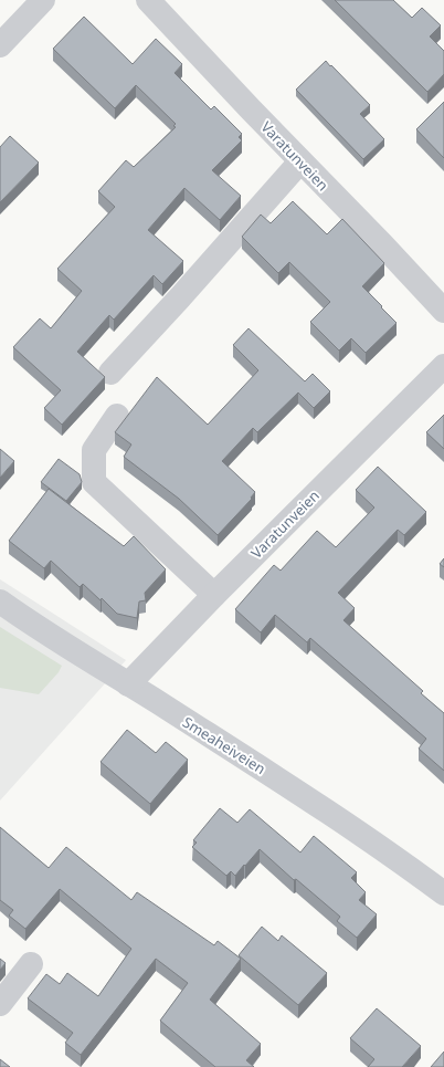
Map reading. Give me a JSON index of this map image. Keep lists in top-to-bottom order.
{
  "streets": {
    "street": ["Varatunveien", "Smeaheiveien"]
  },
  "crossings": [
    ["Varatunveien", "Smeaheiveien"]
  ]
}
